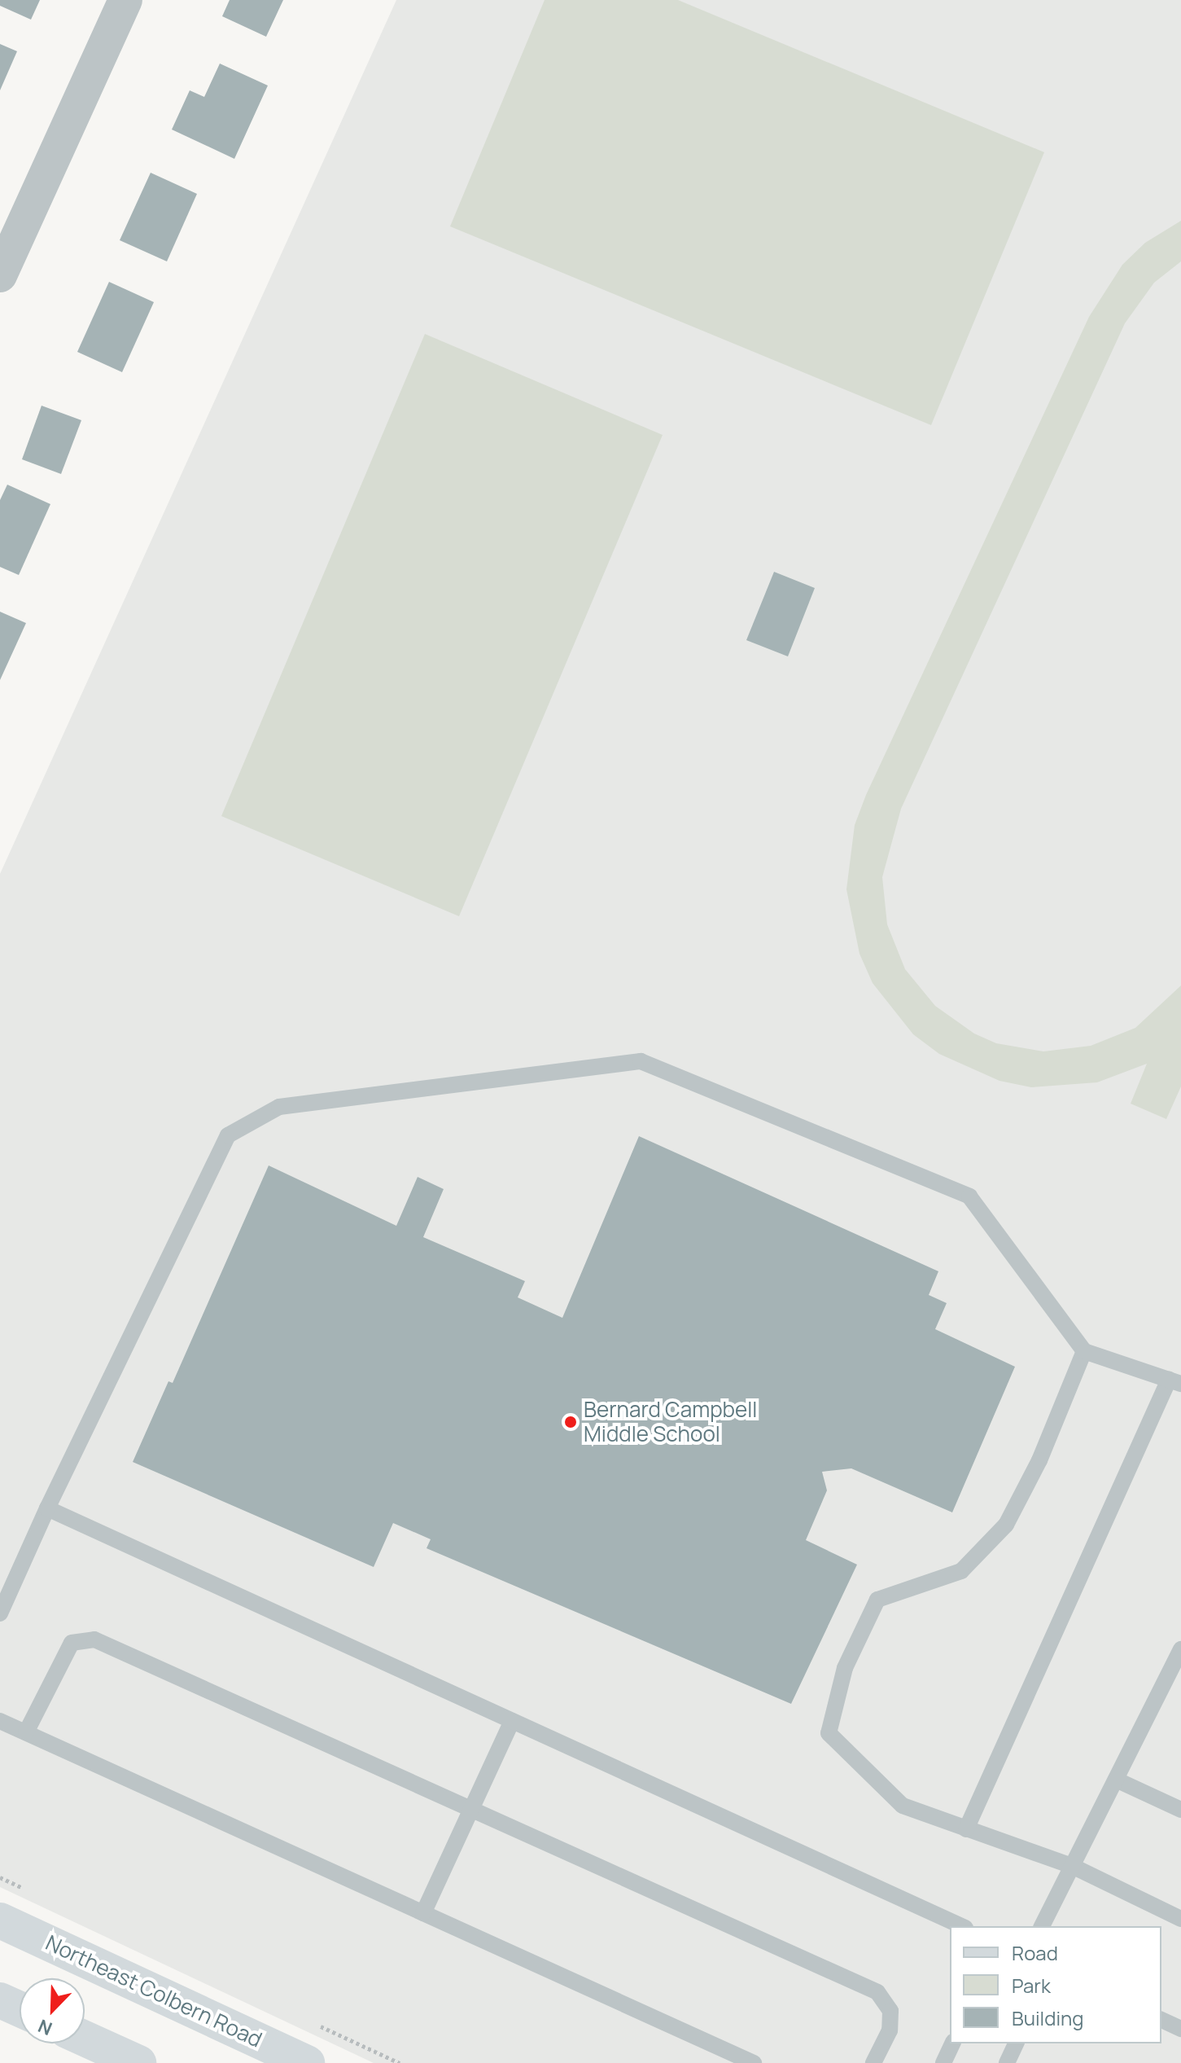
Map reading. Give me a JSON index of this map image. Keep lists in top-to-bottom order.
{
  "streets": {
    "main road": ["Northeast Colbern Road"]
  },
  "places": ["Bernard Campbell Middle School"],
  "legend": ["Road", "Park", "Building"],
  "north": "bottom left"
}
